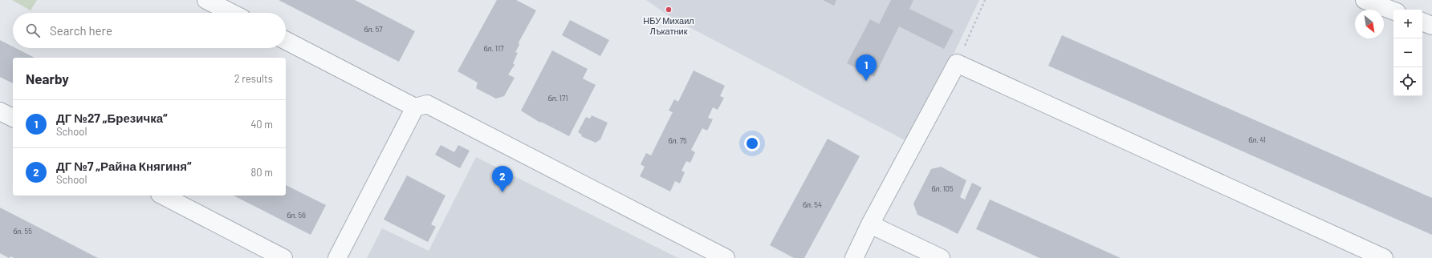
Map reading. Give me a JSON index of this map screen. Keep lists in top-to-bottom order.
{
  "places": ["НБУ Михаил Лъкатник"],
  "house_numbers": [
    "бл. 57",
    "бл. 117",
    "бл. 171",
    "бл. 41",
    "бл. 75",
    "бл. 105",
    "бл. 54",
    "бл. 56",
    "бл. 55"
  ],
  "north": "bottom right",
  "page": {
    "map_buttons": ["+", "−"],
    "search": "Search here",
    "pins": ["1", "2"],
    "heading": ["Nearby", "2 results"],
    "list": [
      {
        "mark": "1",
        "name": "ДГ №27 „Брезичка“",
        "note": "School",
        "value": "40 m"
      },
      {
        "mark": "2",
        "name": "ДГ №7 „Райна Княгиня“",
        "note": "School",
        "value": "80 m"
      }
    ]
  }
}
